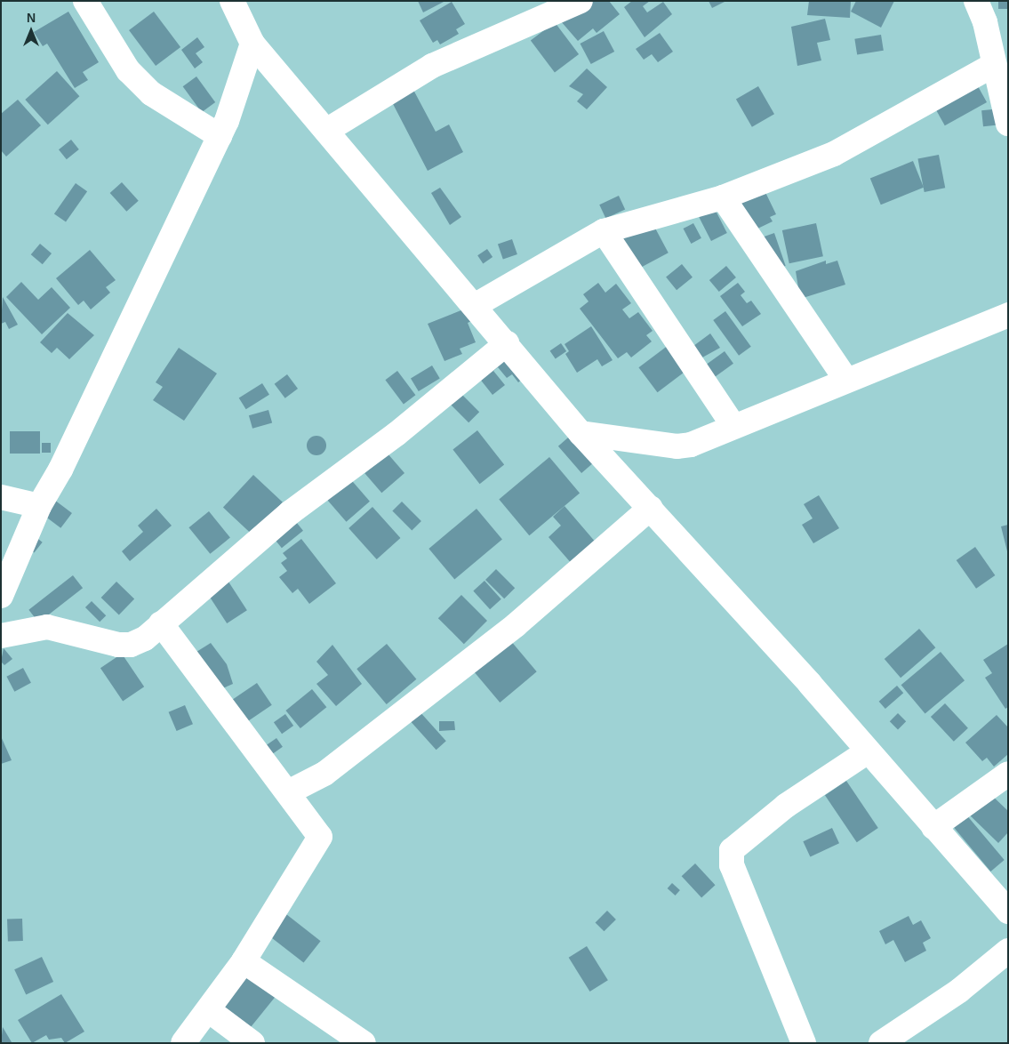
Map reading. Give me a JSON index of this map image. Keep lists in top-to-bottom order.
{
  "north": "top"
}
